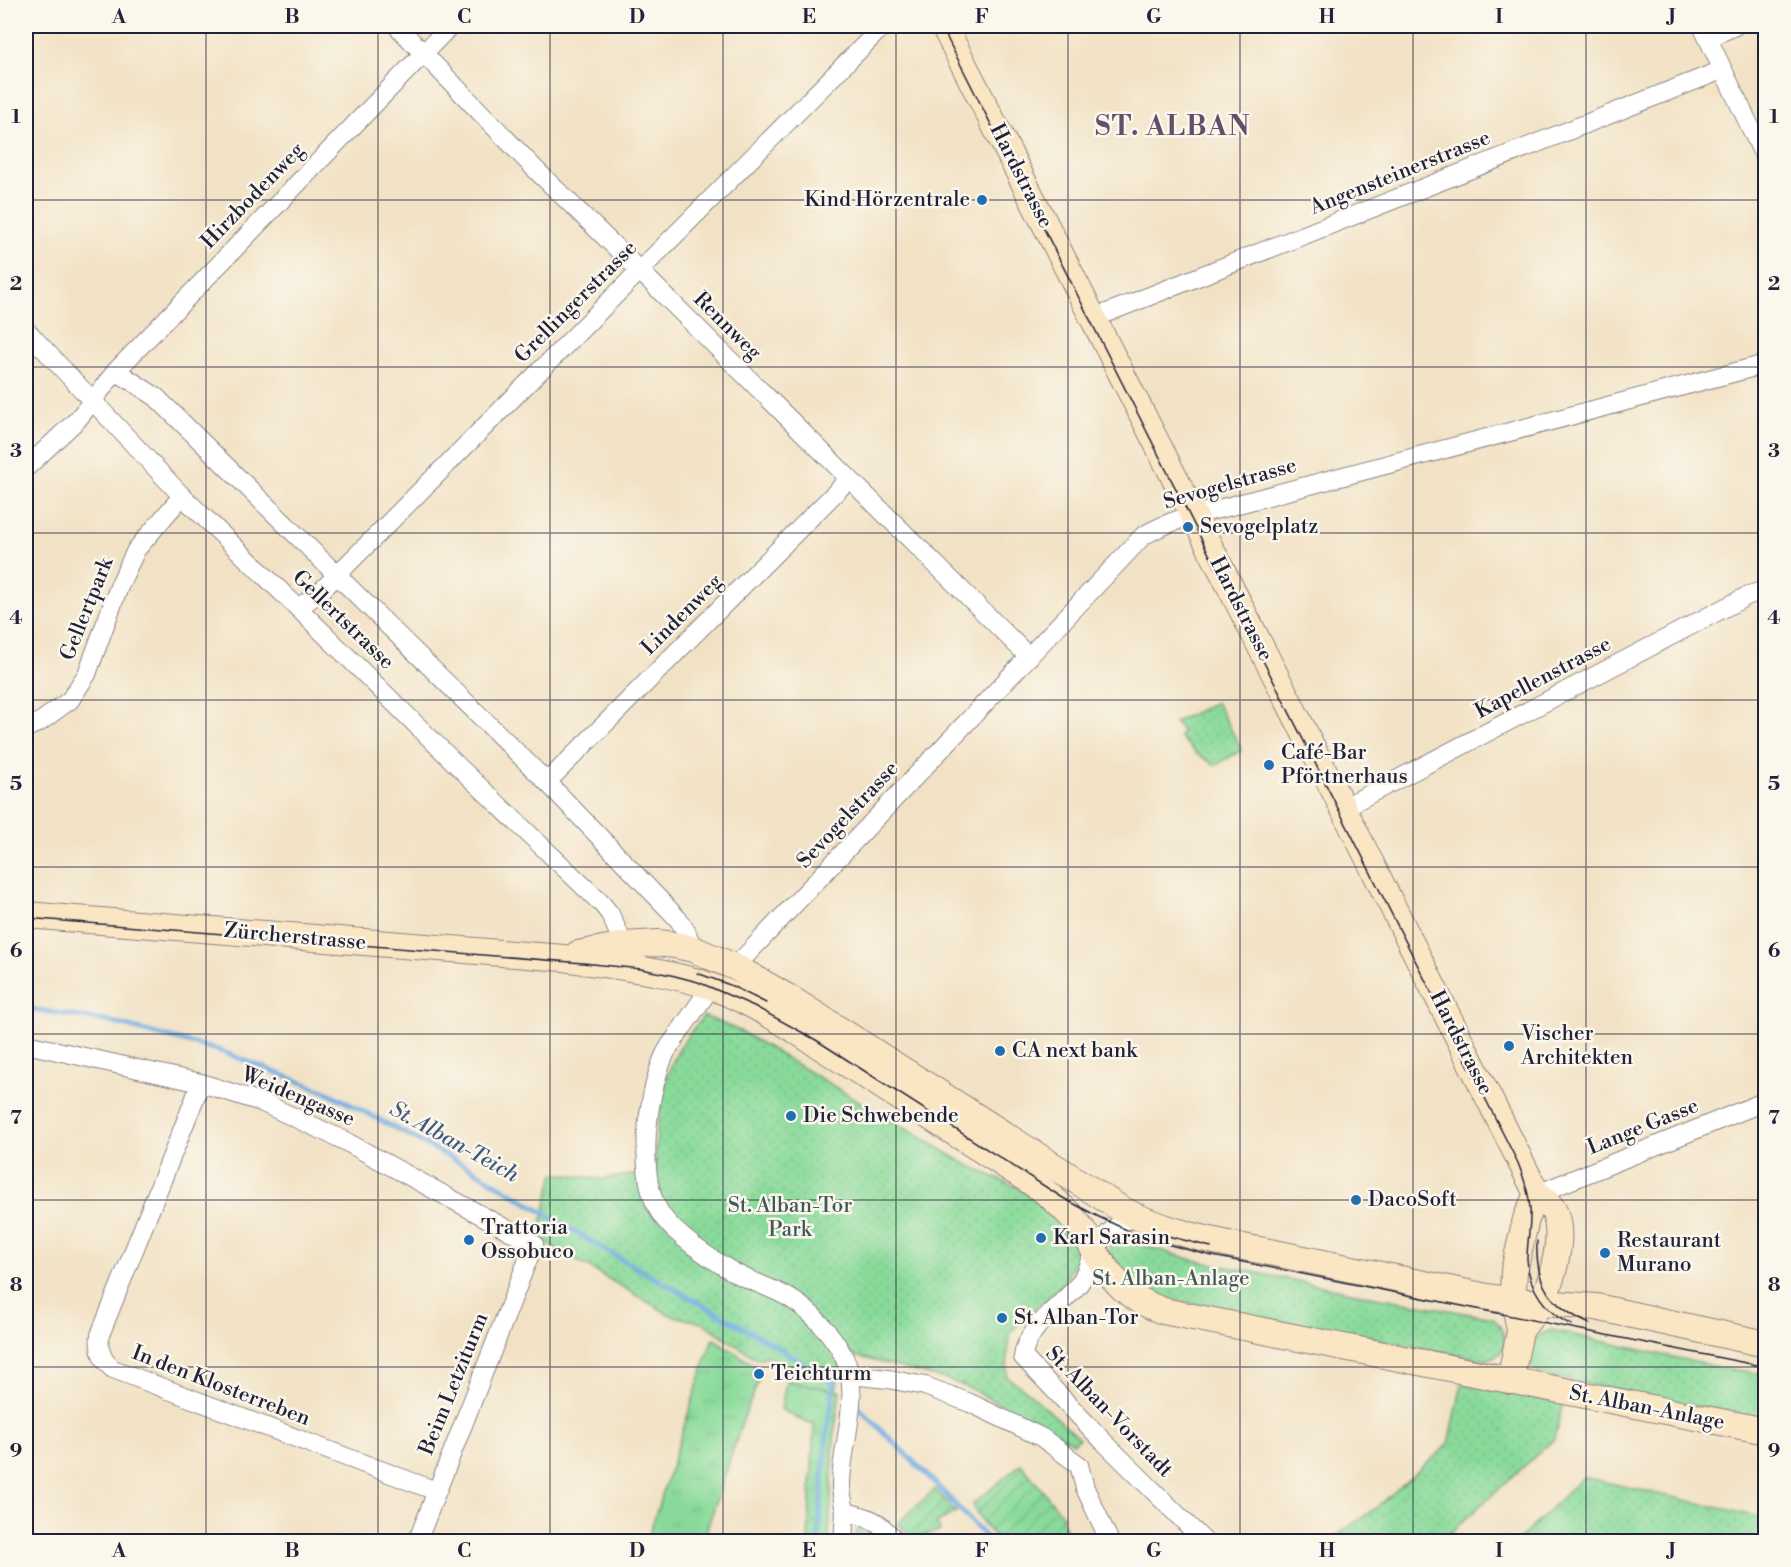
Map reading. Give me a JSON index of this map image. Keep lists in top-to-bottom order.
{
  "streets": {
    "main road": ["Hardstrasse", "Zürcherstrasse", "St. Alban-Anlage"],
    "street": [
      "Angensteinerstrasse",
      "Hirzbodenweg",
      "Grellingerstrasse",
      "Rennweg",
      "Sevogelstrasse",
      "Gellertpark",
      "Lindenweg",
      "Gellertstrasse",
      "Kapellenstrasse",
      "Weidengasse",
      "Lange Gasse",
      "Beim Letziturm",
      "In den Klosterreben",
      "St. Alban-Vorstadt"
    ]
  },
  "crossings": [
    ["Angensteinerstrasse", "Hardstrasse"],
    ["Hardstrasse", "Sevogelstrasse"],
    ["Hardstrasse", "Kapellenstrasse"],
    ["Hardstrasse", "Lange Gasse"],
    ["Hardstrasse", "St. Alban-Anlage"],
    ["Hirzbodenweg", "Rennweg"],
    ["Hirzbodenweg", "Gellertstrasse"],
    ["Grellingerstrasse", "Rennweg"],
    ["Grellingerstrasse", "Gellertstrasse"],
    ["Rennweg", "Sevogelstrasse"],
    ["Rennweg", "Lindenweg"],
    ["Sevogelstrasse", "Zürcherstrasse"],
    ["Gellertpark", "Gellertstrasse"],
    ["Lindenweg", "Gellertstrasse"],
    ["Gellertstrasse", "Zürcherstrasse"],
    ["Zürcherstrasse", "St. Alban-Anlage"],
    ["Weidengasse", "Beim Letziturm"],
    ["Weidengasse", "In den Klosterreben"],
    ["Beim Letziturm", "In den Klosterreben"],
    ["St. Alban-Anlage", "St. Alban-Vorstadt"]
  ],
  "districts": ["ST. ALBAN"],
  "water": ["St. Alban-Teich"],
  "parks": ["St. Alban-Tor Park", "St. Alban-Anlage"],
  "places": [
    "Kind Hörzentrale",
    "Sevogelplatz",
    "Café-Bar Pförtnerhaus",
    "Vischer Architekten",
    "CA next bank",
    "Die Schwebende",
    "DacoSoft",
    "Karl Sarasin",
    "Trattoria Ossobuco",
    "Restaurant Murano",
    "St. Alban-Tor",
    "Teichturm"
  ],
  "grid": {
    "columns": [
      "A",
      "B",
      "C",
      "D",
      "E",
      "F",
      "G",
      "H",
      "I",
      "J"
    ],
    "rows": [
      "1",
      "2",
      "3",
      "4",
      "5",
      "6",
      "7",
      "8",
      "9"
    ]
  }
}
